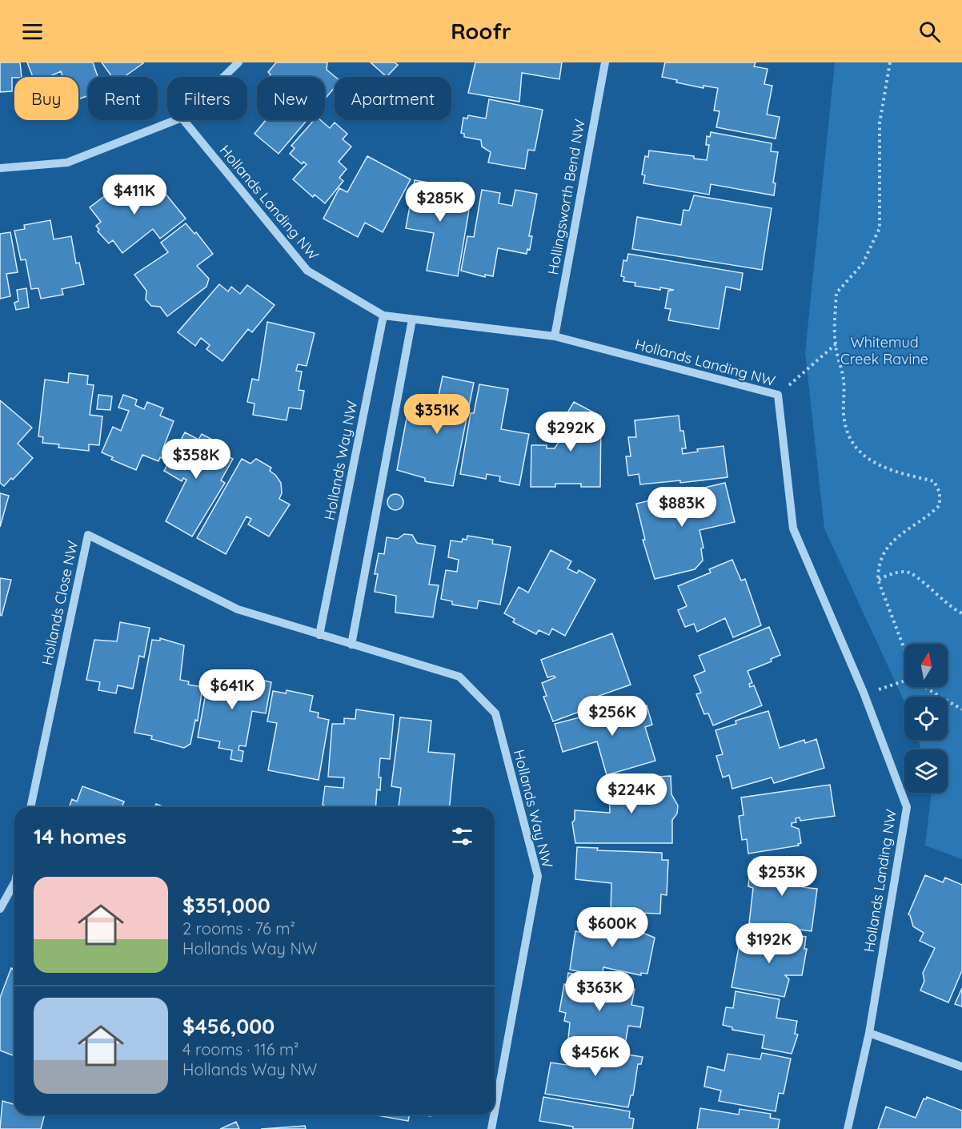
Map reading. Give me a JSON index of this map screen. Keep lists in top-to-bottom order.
{
  "streets": {
    "street": [
      "Hollingsworth Bend NW",
      "Hollands Landing NW",
      "Hollands Way NW",
      "Hollands Close NW"
    ]
  },
  "crossings": [
    ["Hollingsworth Bend NW", "Hollands Landing NW"],
    ["Hollands Landing NW", "Hollands Way NW"],
    ["Hollands Way NW", "Hollands Close NW"]
  ],
  "parks": ["Whitemud Creek Ravine"],
  "north": "top",
  "page": {
    "header": "Roofr",
    "chip": [
      "Buy",
      "Rent",
      "Filters",
      "New",
      "Apartment"
    ],
    "price": [
      "$411K",
      "$285K",
      "$351K",
      "$292K",
      "$358K",
      "$883K",
      "$641K",
      "$256K",
      "$224K",
      "$253K",
      "$600K",
      "$192K",
      "$363K",
      "$456K"
    ],
    "heading": "14 homes",
    "list": [
      {
        "name": "$351,000",
        "note": "2 rooms · 76 m² · Hollands Way NW"
      },
      {
        "name": "$456,000",
        "note": "4 rooms · 116 m² · Hollands Way NW"
      }
    ]
  }
}
